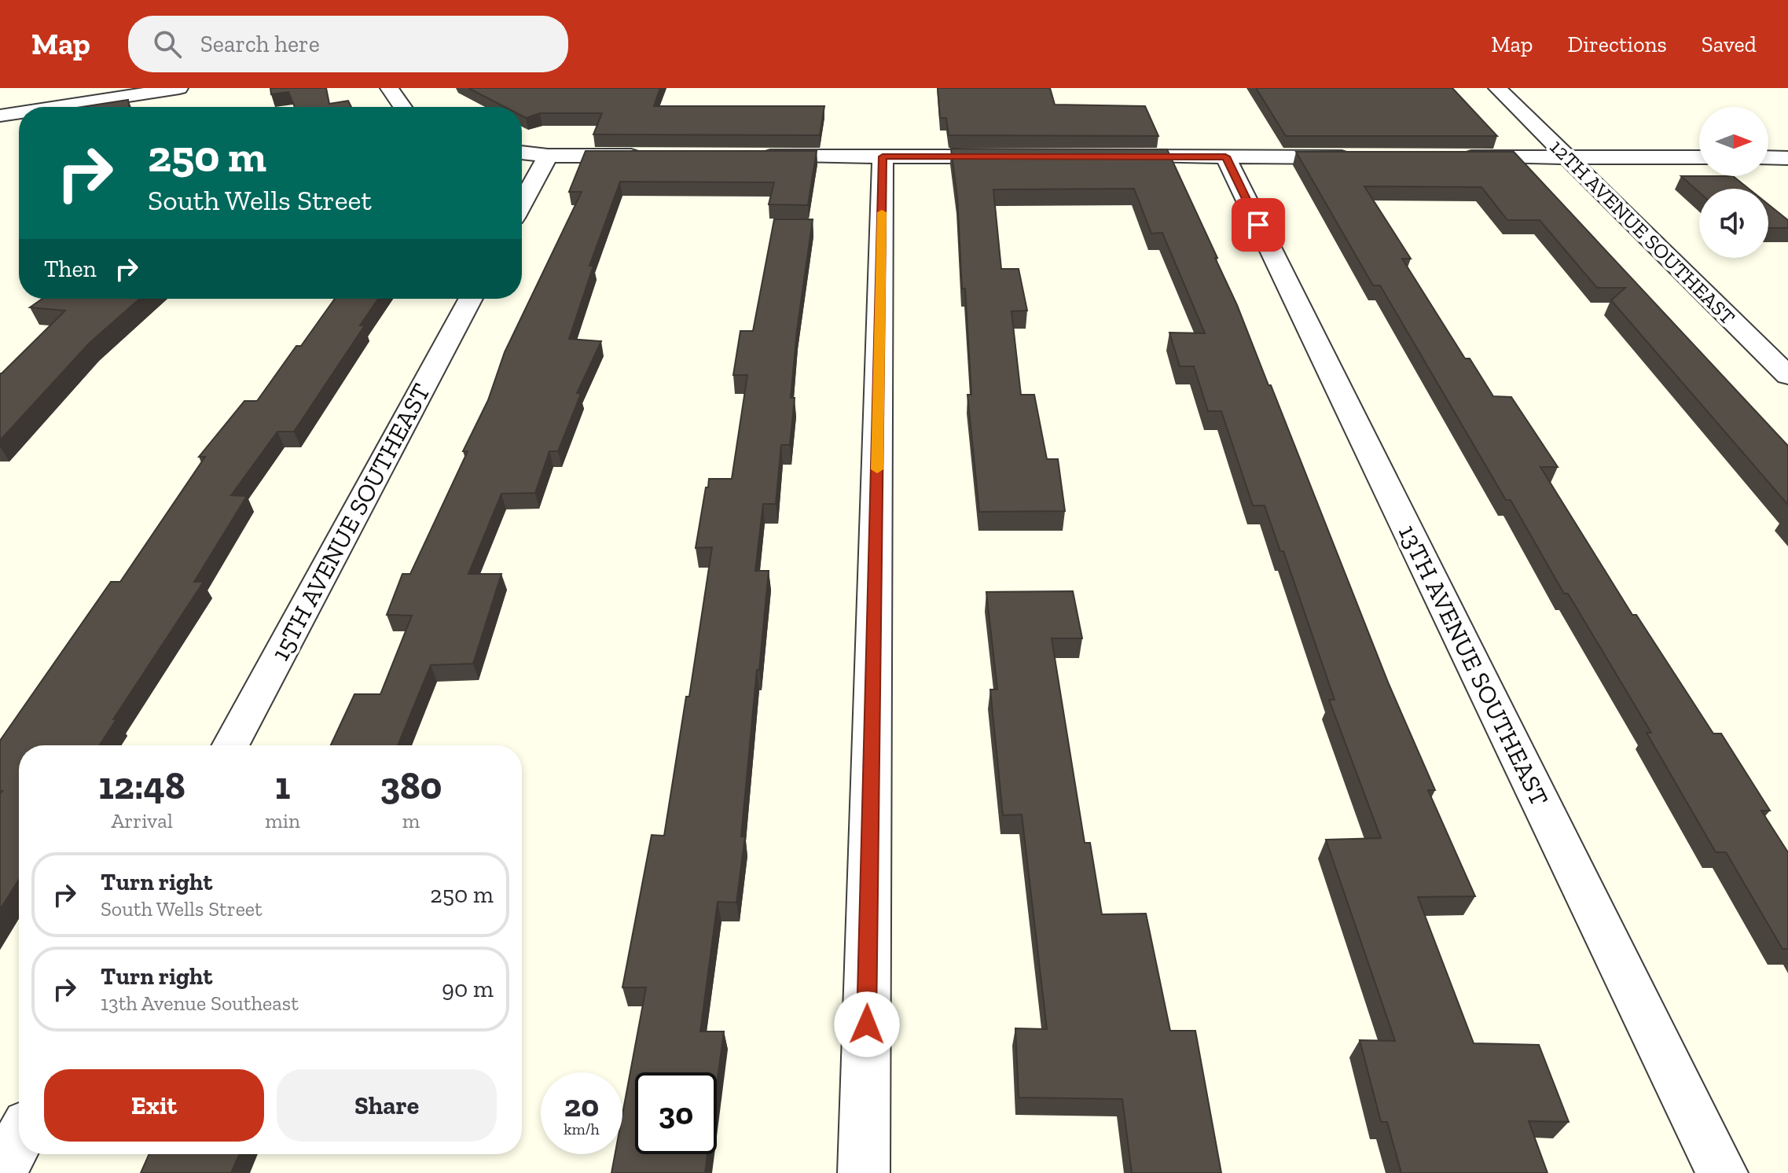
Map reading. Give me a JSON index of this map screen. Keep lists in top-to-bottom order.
{
  "streets": {
    "street": ["12TH AVENUE SOUTHEAST", "15TH AVENUE SOUTHEAST", "13TH AVENUE SOUTHEAST"]
  },
  "north": "right",
  "page": {
    "header": "Map",
    "search": "Search here",
    "nav": ["Map", "Directions", "Saved"],
    "turn": ["250 m", "South Wells Street"],
    "then": "Then",
    "eta": [
      "12:48",
      "Arrival",
      "1",
      "min",
      "380",
      "m"
    ],
    "list": [
      {
        "name": "Turn right",
        "note": "South Wells Street",
        "value": "250 m"
      },
      {
        "name": "Turn right",
        "note": "13th Avenue Southeast",
        "value": "90 m"
      }
    ],
    "buttons": ["Exit", "Share"],
    "speed": "20 km/h",
    "limit": "30"
  }
}
